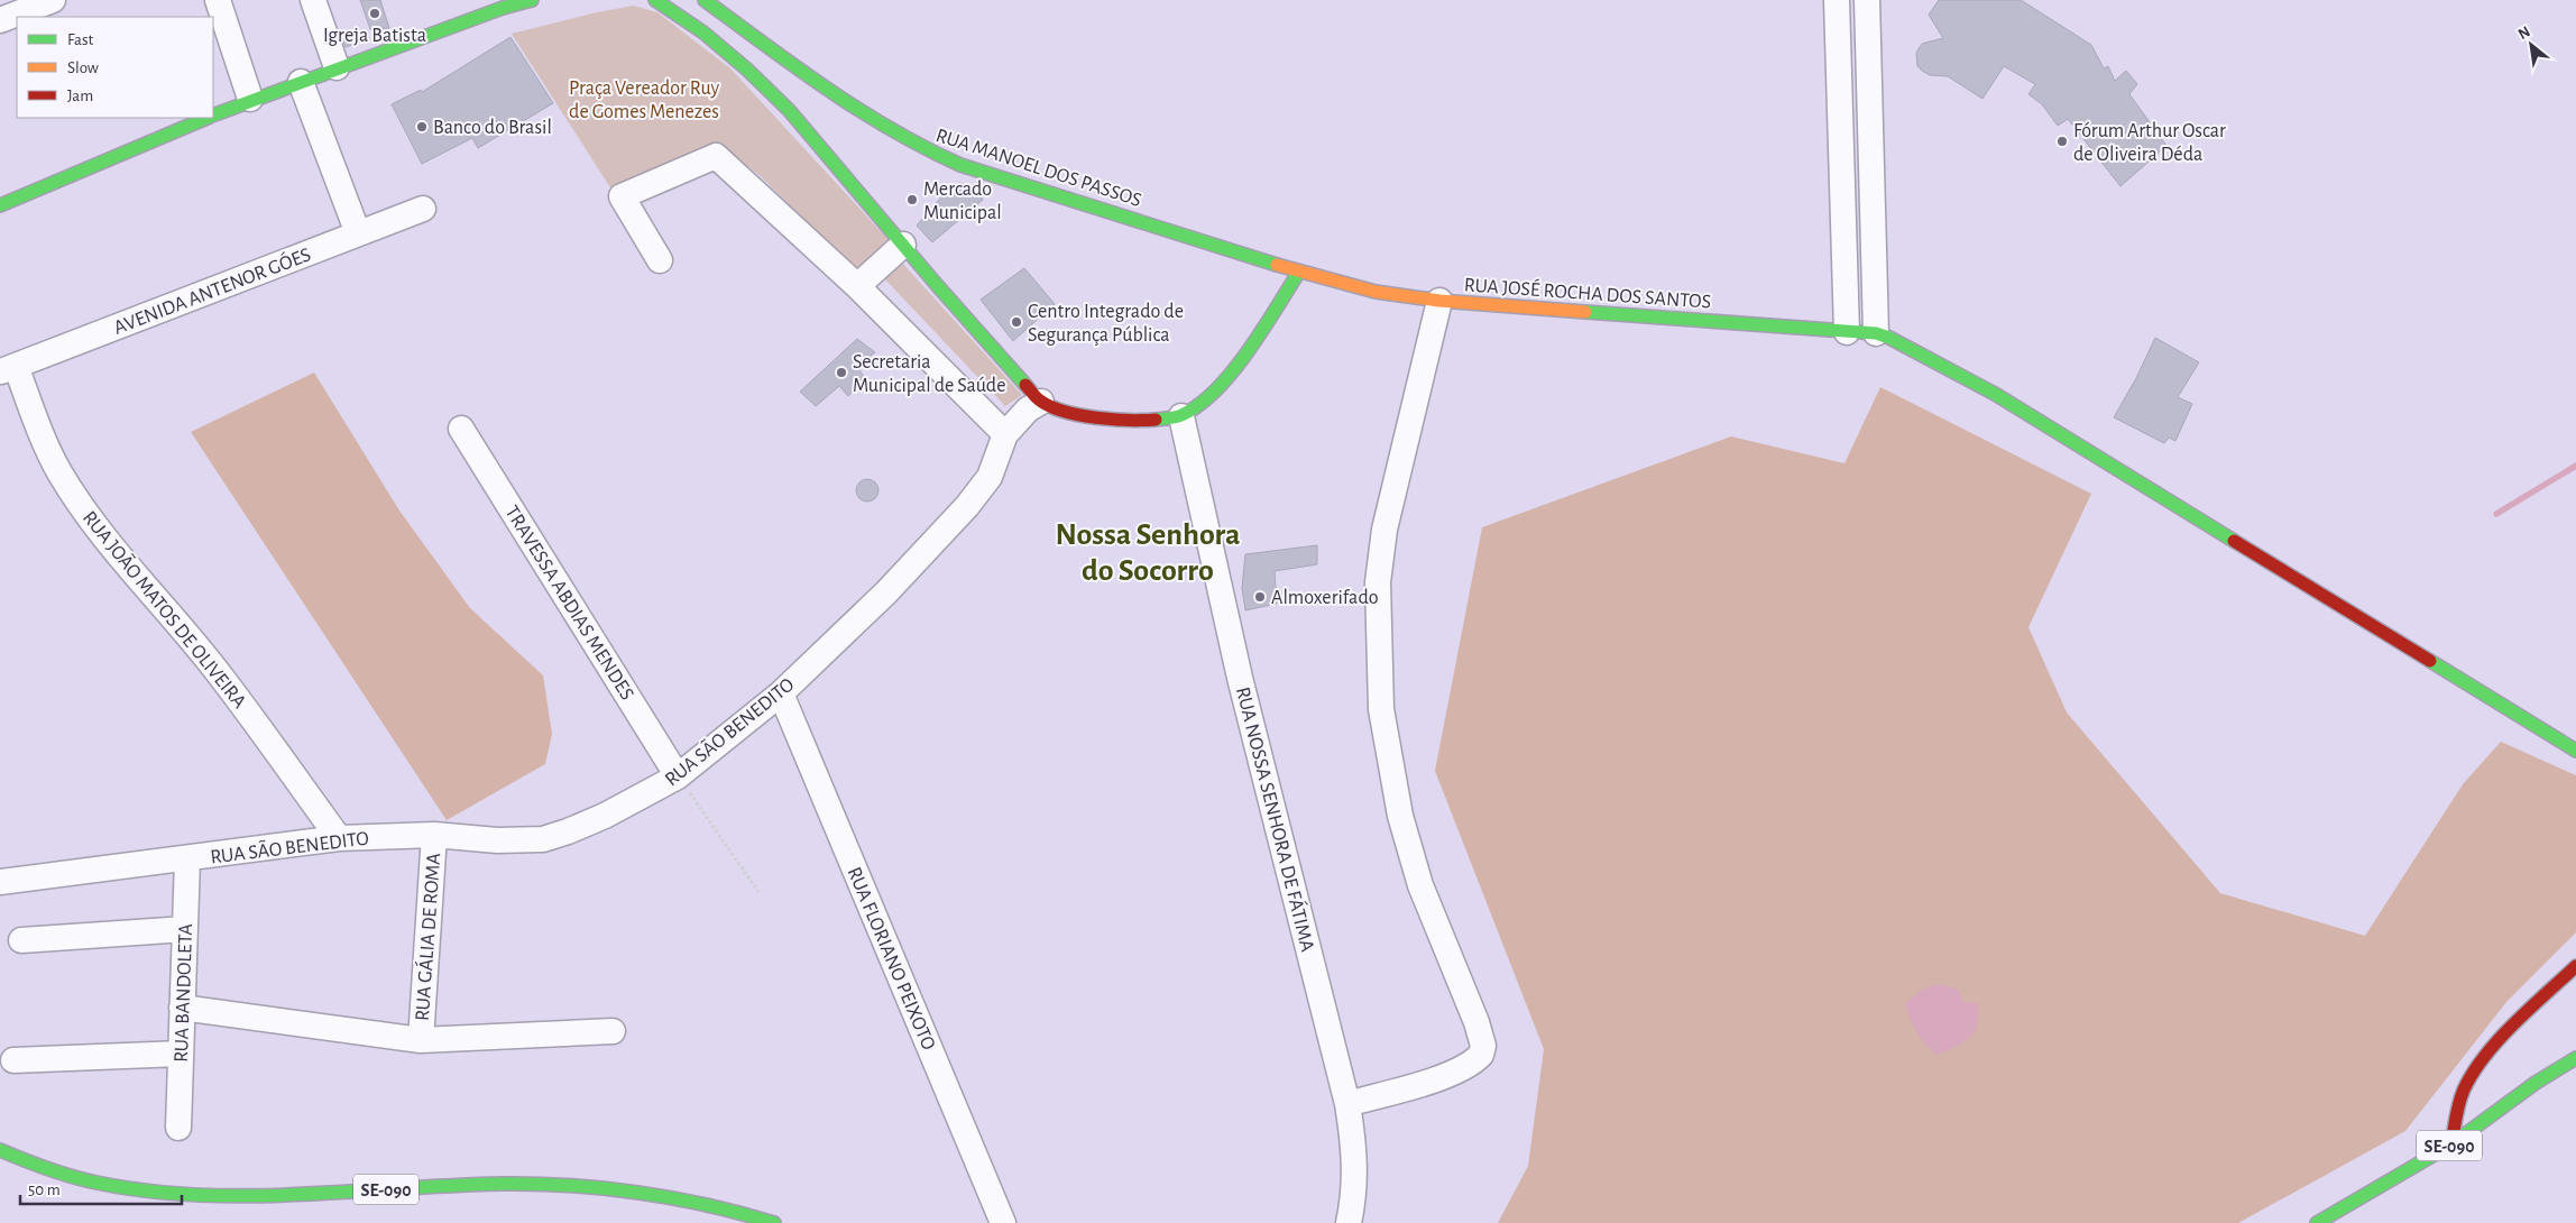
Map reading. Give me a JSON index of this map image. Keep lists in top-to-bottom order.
{
  "streets": {
    "street": [
      "RUA MANOEL DOS PASSOS",
      "AVENIDA ANTENOR GÓES",
      "RUA JOSÉ ROCHA DOS SANTOS",
      "TRAVESSA ABDIAS MENDES",
      "RUA JOÃO MATOS DE OLIVEIRA",
      "RUA SÃO BENEDITO",
      "RUA NOSSA SENHORA DE FÁTIMA",
      "RUA GÁLIA DE ROMA",
      "RUA FLORIANO PEIXOTO",
      "RUA BANDOLETA",
      "SE-090"
    ]
  },
  "crossings": [
    ["RUA MANOEL DOS PASSOS", "RUA JOSÉ ROCHA DOS SANTOS"],
    ["AVENIDA ANTENOR GÓES", "RUA JOÃO MATOS DE OLIVEIRA"],
    ["TRAVESSA ABDIAS MENDES", "RUA SÃO BENEDITO"],
    ["RUA JOÃO MATOS DE OLIVEIRA", "RUA SÃO BENEDITO"],
    ["RUA SÃO BENEDITO", "RUA GÁLIA DE ROMA"],
    ["RUA SÃO BENEDITO", "RUA FLORIANO PEIXOTO"],
    ["RUA SÃO BENEDITO", "RUA BANDOLETA"]
  ],
  "districts": ["Nossa Senhora do Socorro"],
  "parks": ["Praça Vereador Ruy de Gomes Menezes"],
  "places": [
    "Igreja Batista",
    "Banco do Brasil",
    "Fórum Arthur Oscar de Oliveira Déda",
    "Mercado Municipal",
    "Centro Integrado de Segurança Pública",
    "Secretaria Municipal de Saúde",
    "Almoxerifado"
  ],
  "legend": ["Fast", "Slow", "Jam"],
  "scale_bar": "50 m",
  "north": "top left"
}
